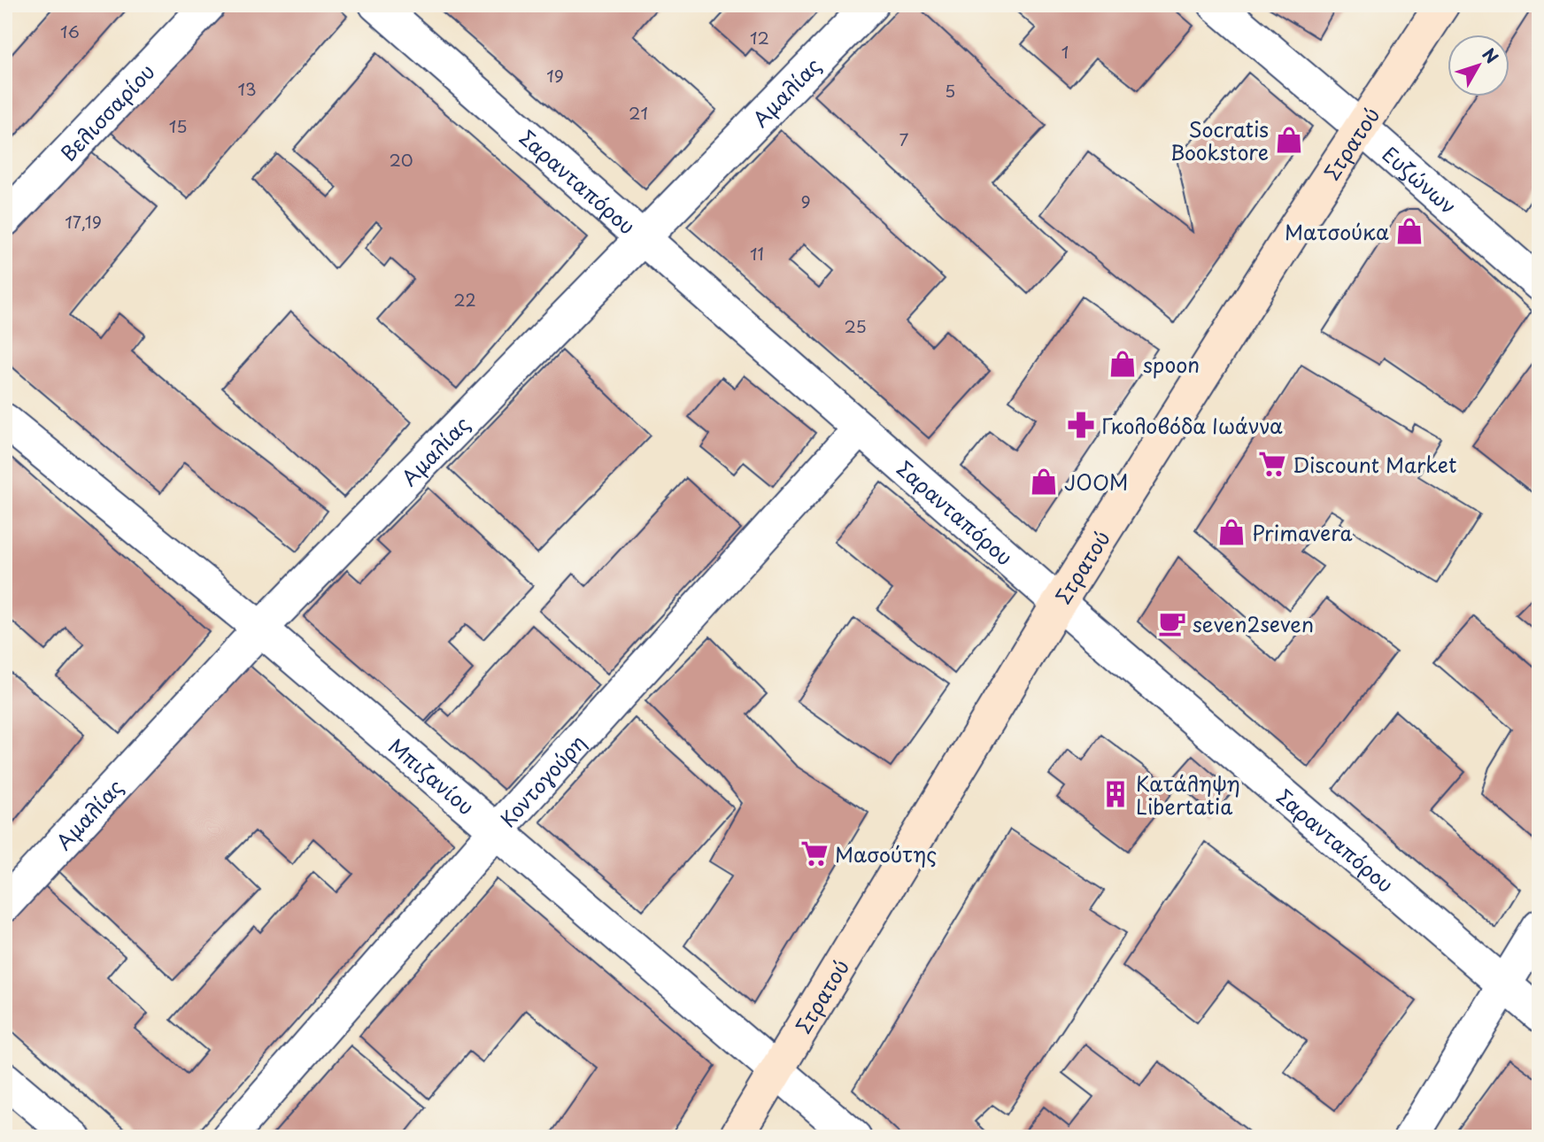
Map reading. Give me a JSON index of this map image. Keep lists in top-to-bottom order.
{
  "streets": {
    "main road": ["Στρατού"],
    "street": [
      "Αμαλίας",
      "Βελισσαρίου",
      "Ευζώνων",
      "Σαρανταπόρου",
      "Μπιζανίου",
      "Κοντογούρη"
    ]
  },
  "crossings": [
    ["Αμαλίας", "Σαρανταπόρου"],
    ["Αμαλίας", "Μπιζανίου"],
    ["Στρατού", "Ευζώνων"],
    ["Στρατού", "Σαρανταπόρου"],
    ["Στρατού", "Μπιζανίου"],
    ["Σαρανταπόρου", "Κοντογούρη"],
    ["Μπιζανίου", "Κοντογούρη"]
  ],
  "places": {
    "shop": [
      "Socratis Bookstore",
      "Ματσούκα",
      "spoon",
      "JOOM",
      "Primavera"
    ],
    "pharmacy": ["Γκολοβόδα Ιωάννα"],
    "supermarket": ["Discount Market", "Μασούτης"],
    "cafe": ["seven2seven"],
    "building": ["Κατάληψη Libertatia"]
  },
  "house_numbers": [
    "16",
    "12",
    "1",
    "19",
    "13",
    "5",
    "21",
    "15",
    "7",
    "20",
    "9",
    "17,19",
    "11",
    "22",
    "25"
  ],
  "north": "top right"
}
